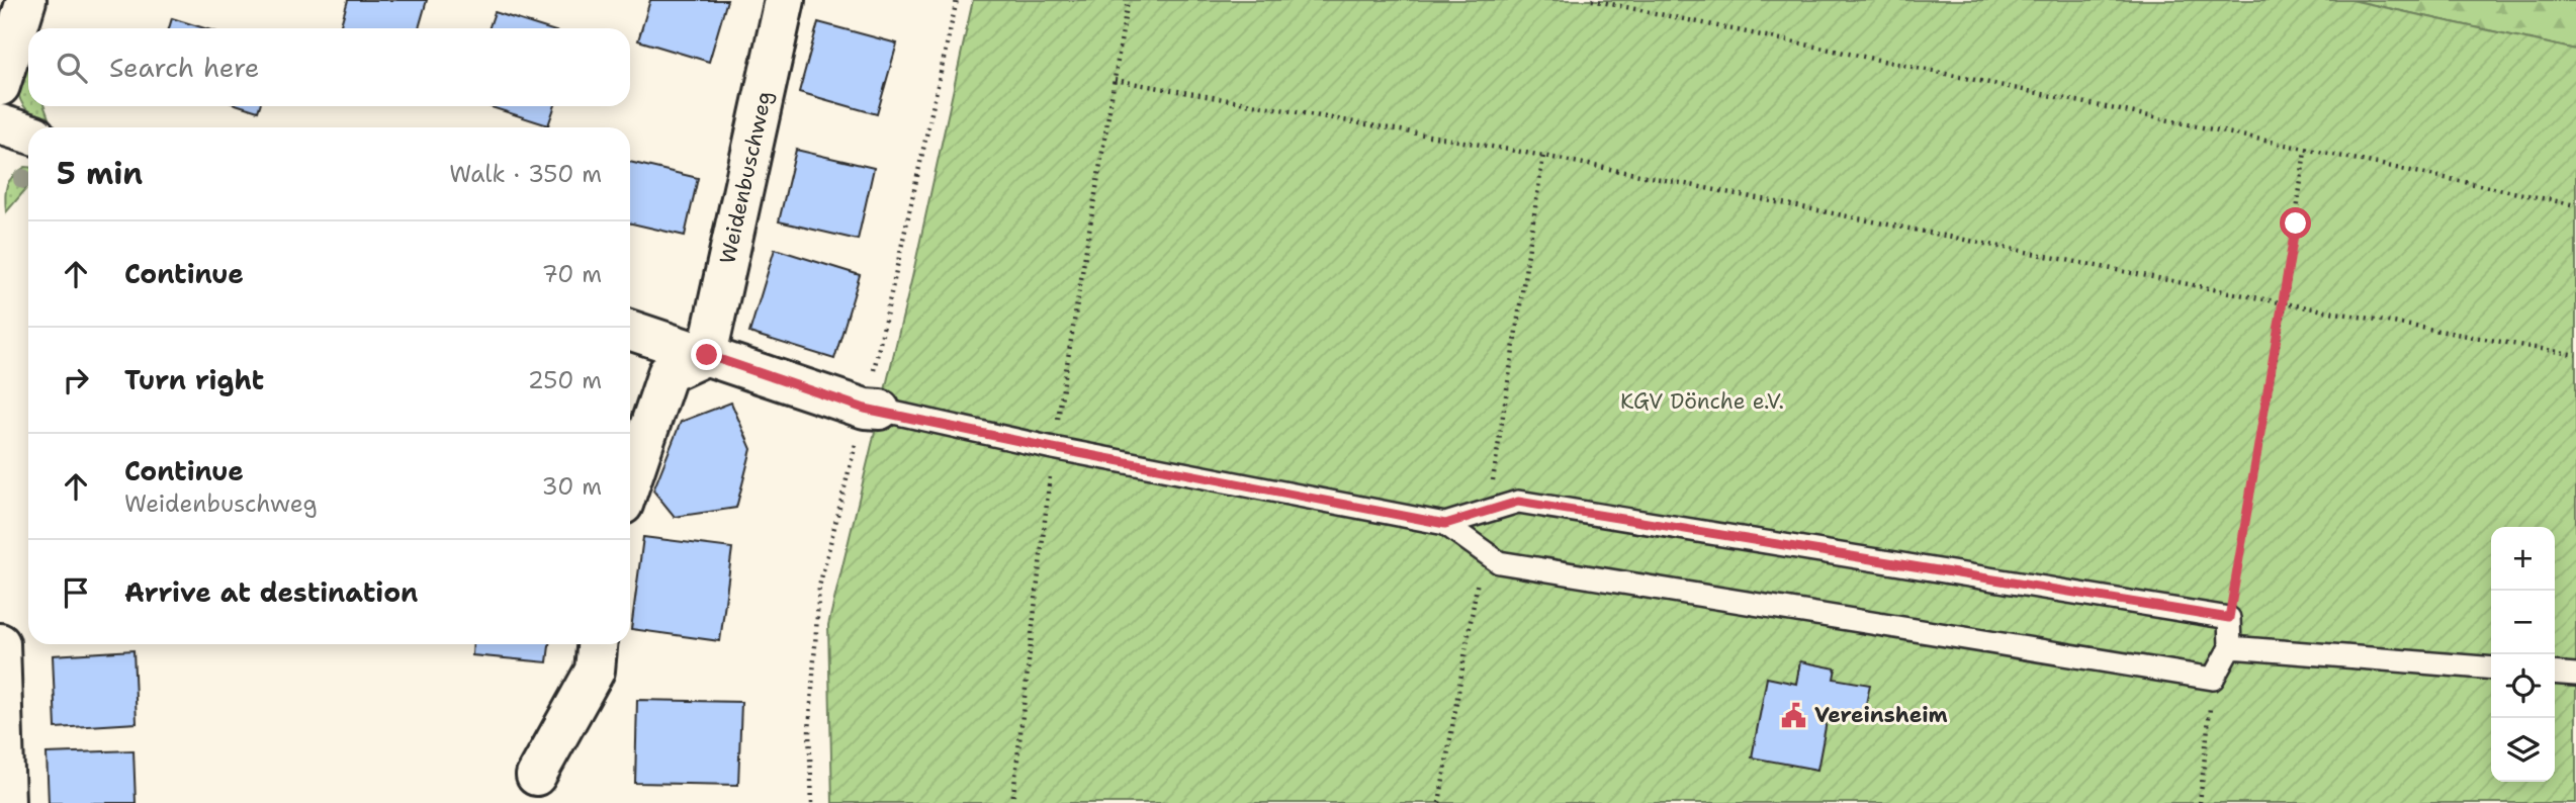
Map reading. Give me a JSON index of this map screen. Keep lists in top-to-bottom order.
{
  "streets": {
    "street": ["Weidenbuschweg"]
  },
  "parks": ["KGV Dönche e.V."],
  "places": {
    "public building": ["Vereinsheim"]
  },
  "page": {
    "search": "Search here",
    "heading": ["5 min", "Walk · 350 m"],
    "list": [
      ["Continue", "70 m"],
      ["Turn right", "250 m"],
      ["Continue", "Weidenbuschweg", "30 m"],
      "Arrive at destination"
    ],
    "map_buttons": ["+", "−"]
  }
}
